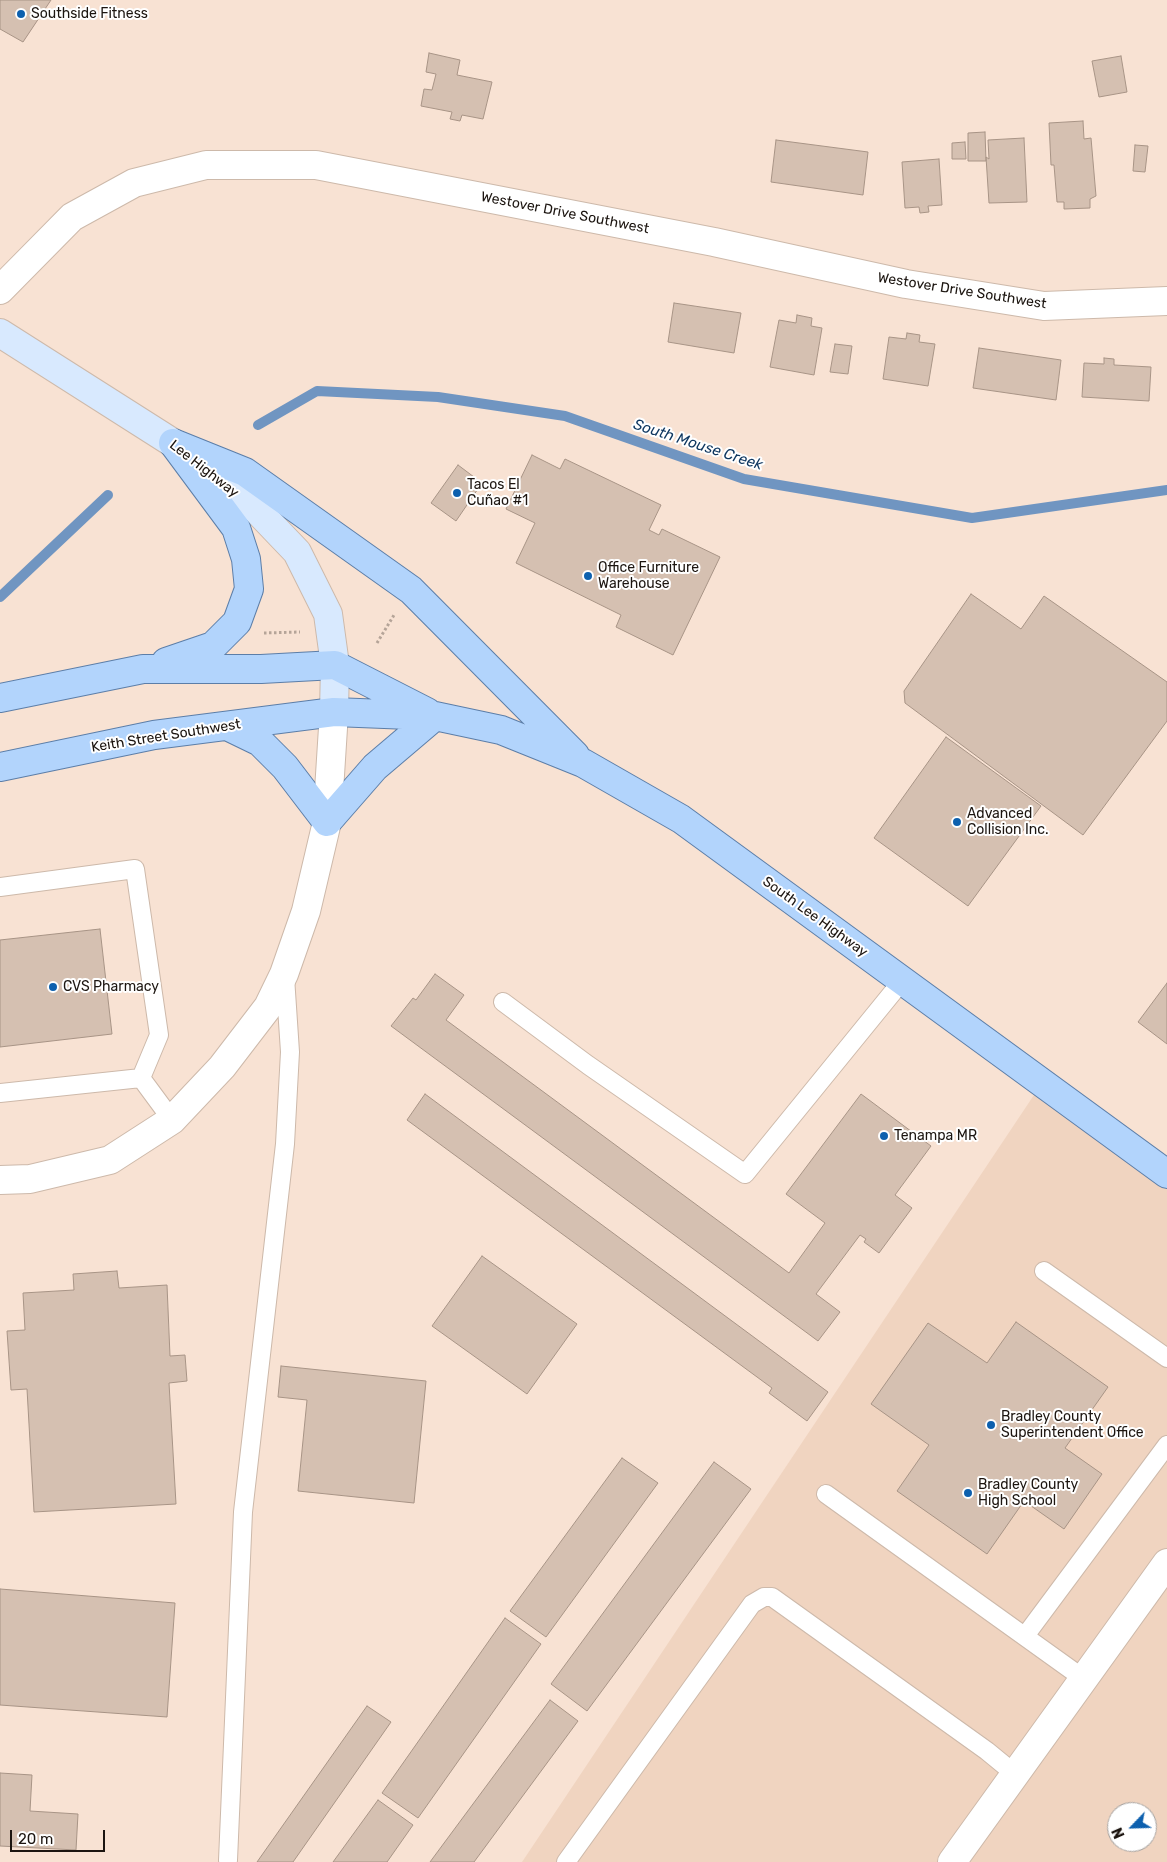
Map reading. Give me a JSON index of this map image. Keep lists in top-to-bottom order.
{
  "streets": {
    "main road": ["Lee Highway", "Keith Street Southwest", "South Lee Highway"],
    "street": ["Westover Drive Southwest"]
  },
  "crossings": [
    ["Lee Highway", "Keith Street Southwest"],
    ["Lee Highway", "South Lee Highway"],
    ["Keith Street Southwest", "South Lee Highway"]
  ],
  "water": ["South Mouse Creek"],
  "places": [
    "Southside Fitness",
    "Tacos El Cuñao #1",
    "Office Furniture Warehouse",
    "Advanced Collision Inc.",
    "CVS Pharmacy",
    "Tenampa MR",
    "Bradley County Superintendent Office",
    "Bradley County High School"
  ],
  "scale_bar": "20 m",
  "north": "bottom left"
}
